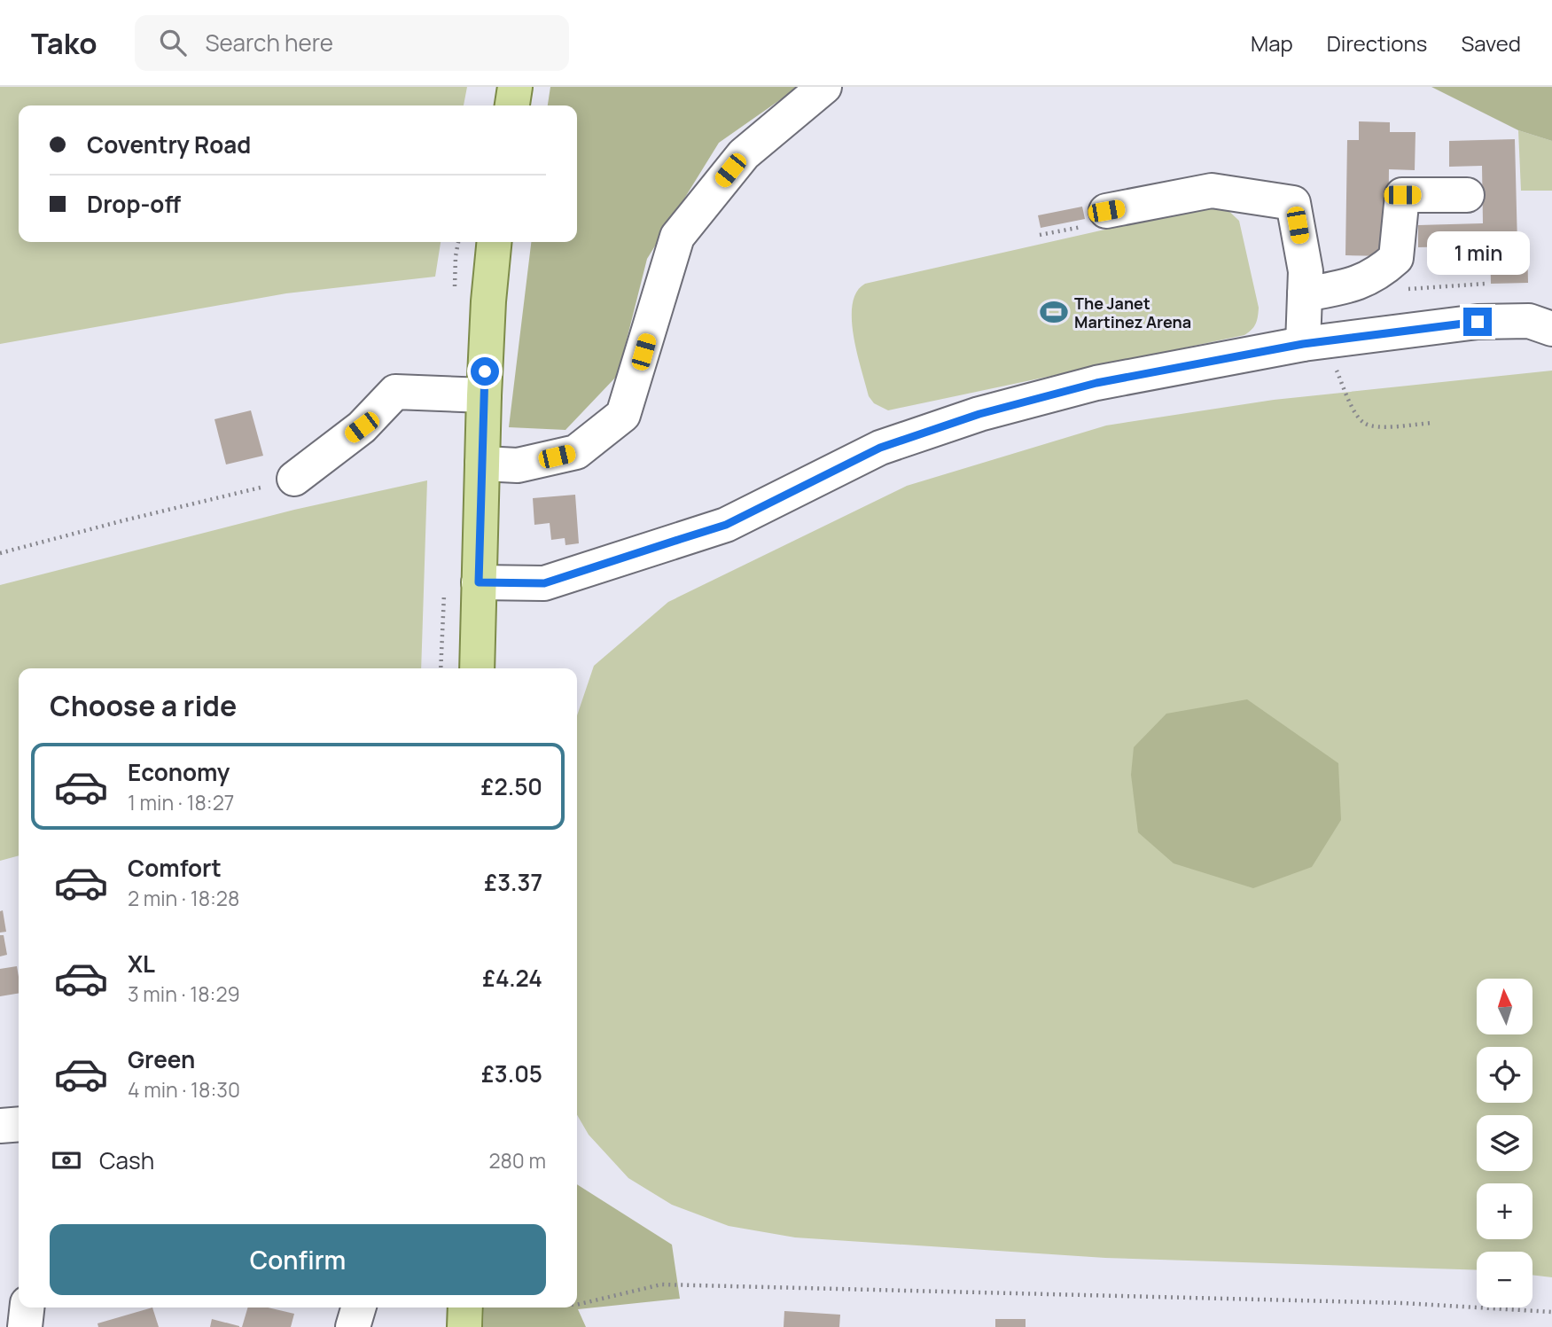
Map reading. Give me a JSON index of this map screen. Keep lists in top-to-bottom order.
{
  "places": {
    "sports": ["The Janet Martinez Arena"]
  },
  "north": "top",
  "page": {
    "header": "Tako",
    "search": "Search here",
    "nav": ["Map", "Directions", "Saved"],
    "banner": ["Coventry Road", "Drop-off"],
    "bubble": "1 min",
    "heading": "Choose a ride",
    "list": [
      {
        "name": "Economy",
        "note": "1 min · 18:27",
        "value": "£2.50"
      },
      {
        "name": "Comfort",
        "note": "2 min · 18:28",
        "value": "£3.37"
      },
      {
        "name": "XL",
        "note": "3 min · 18:29",
        "value": "£4.24"
      },
      {
        "name": "Green",
        "note": "4 min · 18:30",
        "value": "£3.05"
      }
    ],
    "map_buttons": ["+", "−"],
    "pay": ["Cash", "280 m"],
    "buttons": "Confirm"
  }
}
